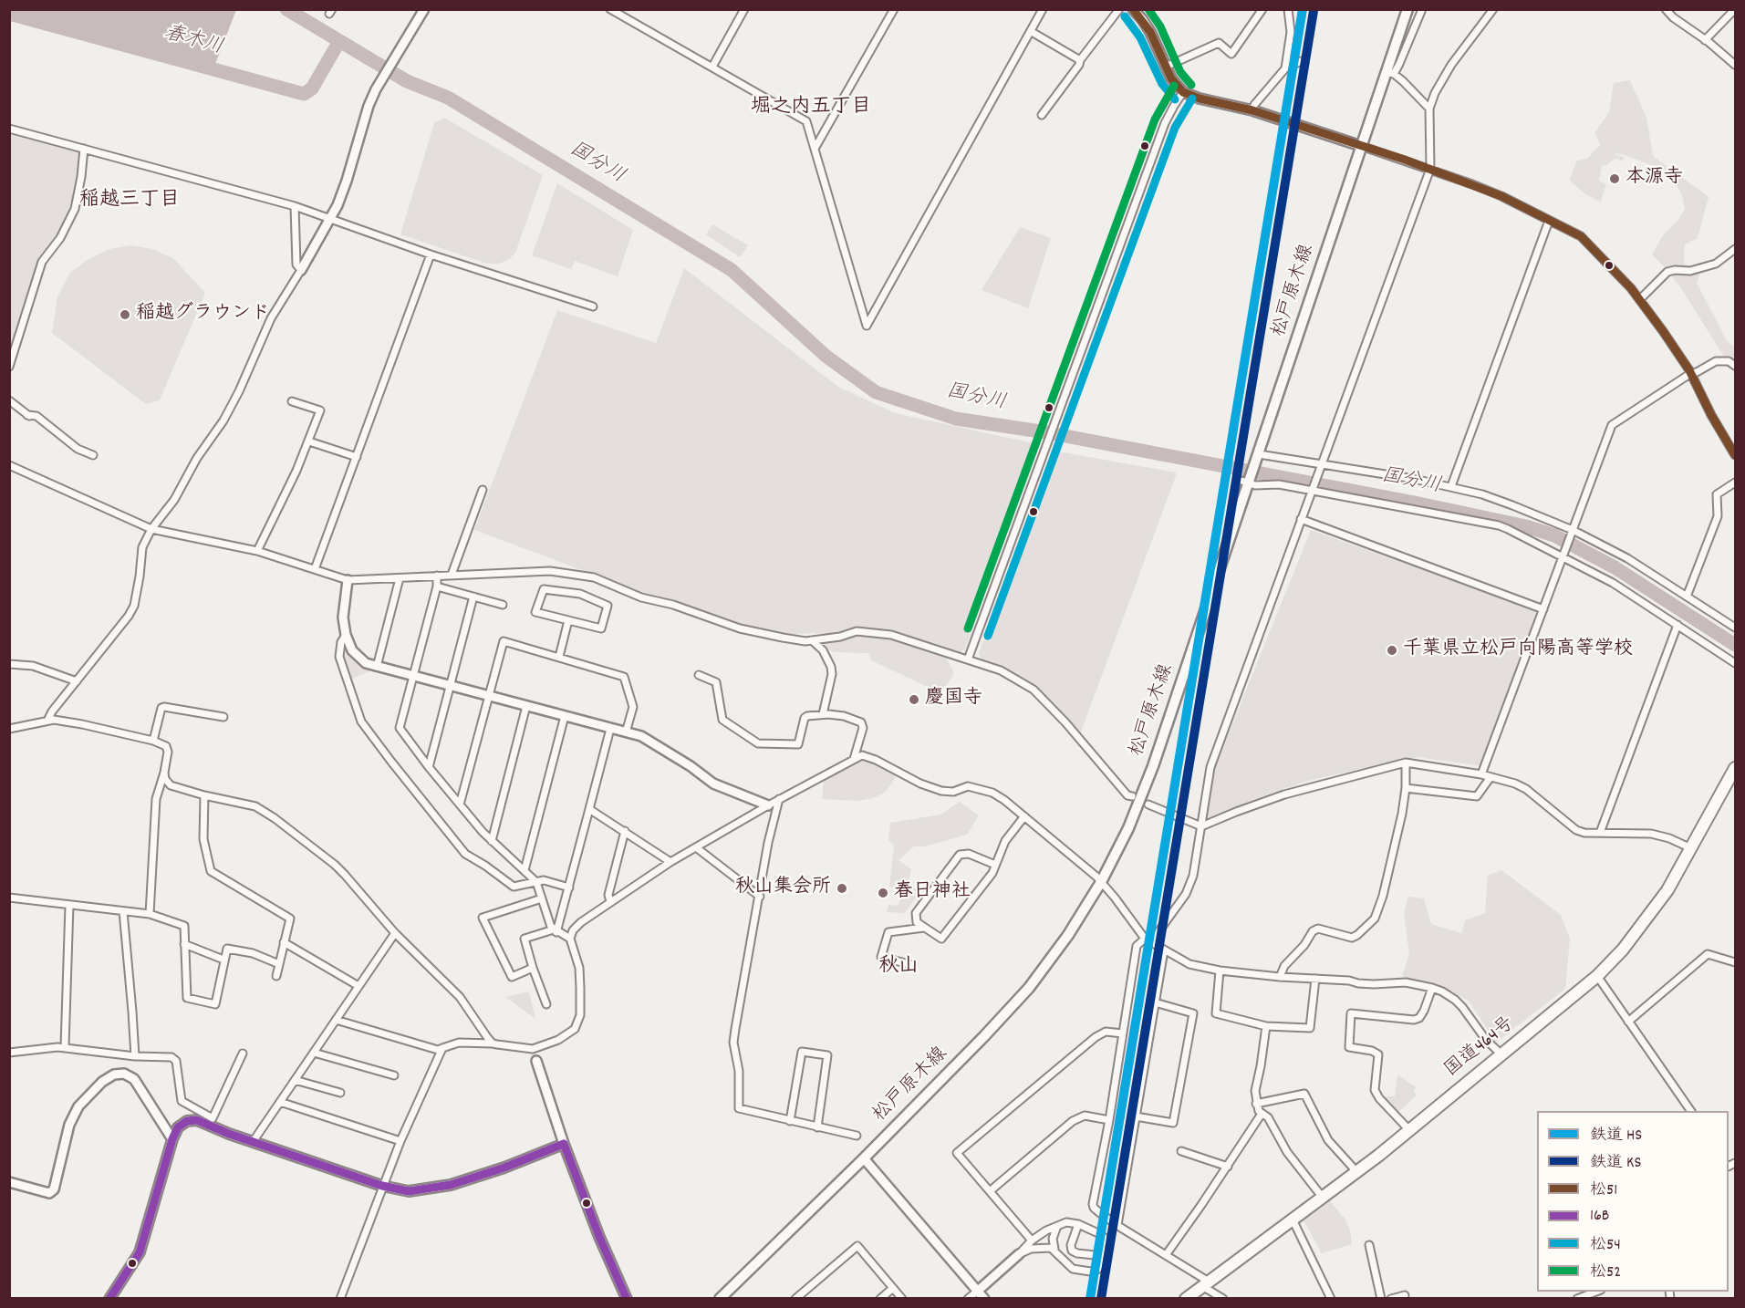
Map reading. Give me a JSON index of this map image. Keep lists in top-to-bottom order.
{
  "streets": {
    "highway": ["国道464号"],
    "main road": ["松戸原木線"]
  },
  "districts": ["堀之内五丁目", "稲越三丁目", "秋山"],
  "water": ["春木川", "国分川"],
  "places": [
    "本源寺",
    "稲越グラウンド",
    "千葉県立松戸向陽高等学校",
    "慶国寺",
    "秋山集会所",
    "春日神社"
  ],
  "lines": [
    "rail line HS",
    "transit line 松51",
    "transit line 松52",
    "rail line KS",
    "transit line 松54",
    "transit line 16B"
  ],
  "legend": [
    "鉄道 HS",
    "鉄道 KS",
    "松51",
    "16B",
    "松54",
    "松52"
  ]
}
